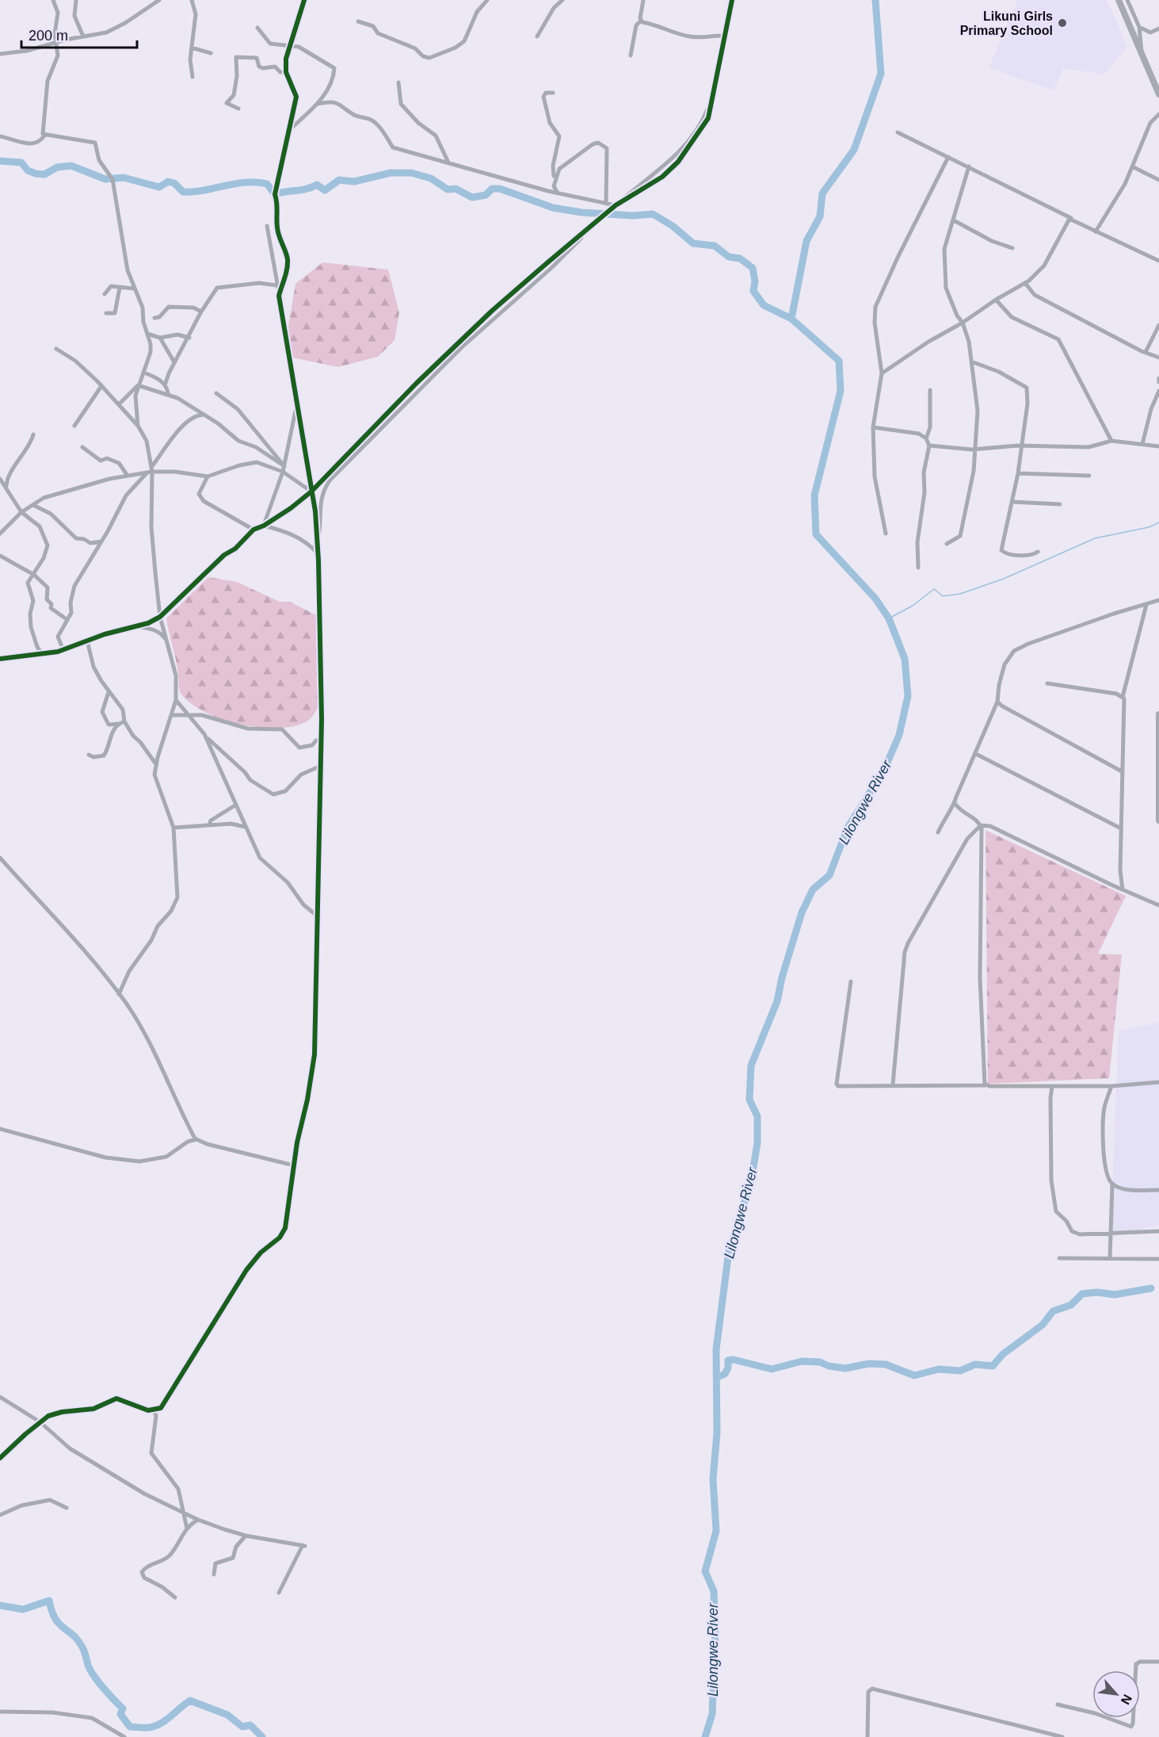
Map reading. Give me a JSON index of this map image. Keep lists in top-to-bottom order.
{
  "water": ["Lilongwe River"],
  "places": ["Likuni Girls Primary School"],
  "scale_bar": "200 m",
  "north": "bottom right"
}
